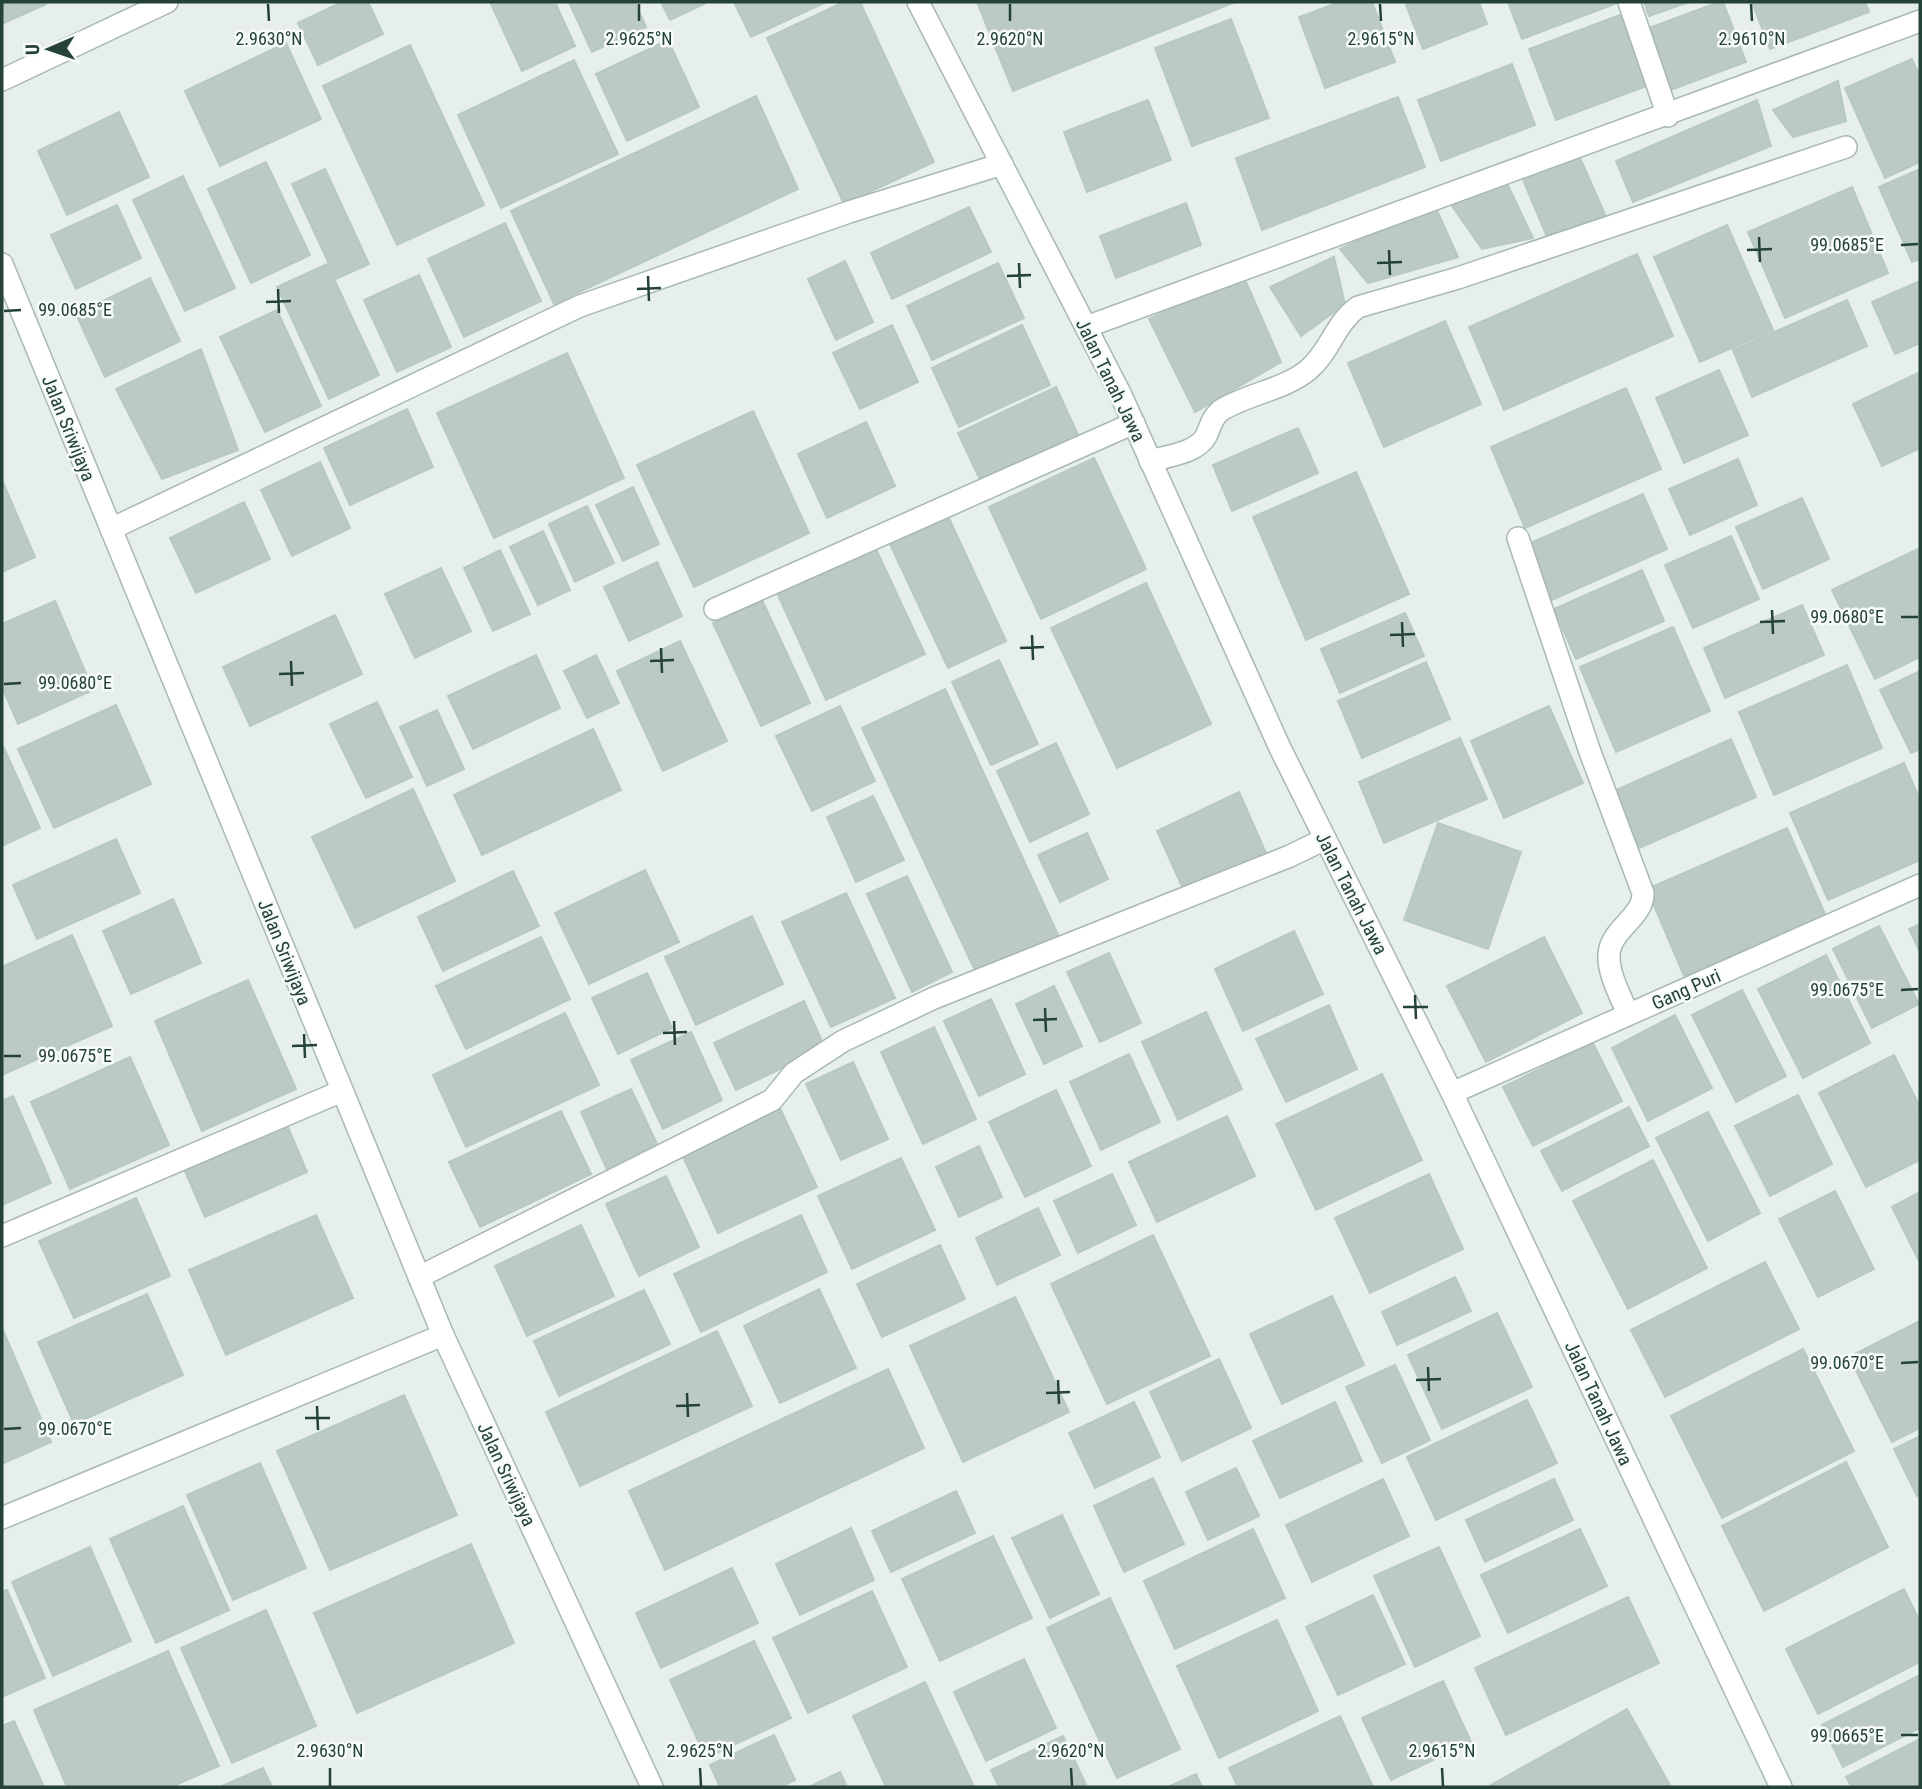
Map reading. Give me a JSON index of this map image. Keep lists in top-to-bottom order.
{
  "streets": {
    "street": ["Jalan Tanah Jawa", "Jalan Sriwijaya", "Gang Puri"]
  },
  "crossings": [
    ["Jalan Tanah Jawa", "Gang Puri"]
  ],
  "north": "left",
  "coordinates": [
    "2.9630°N",
    "2.9625°N",
    "2.9620°N",
    "2.9615°N",
    "2.9610°N",
    "99.0685°E",
    "99.0680°E",
    "99.0675°E",
    "99.0670°E",
    "99.0665°E"
  ]
}
